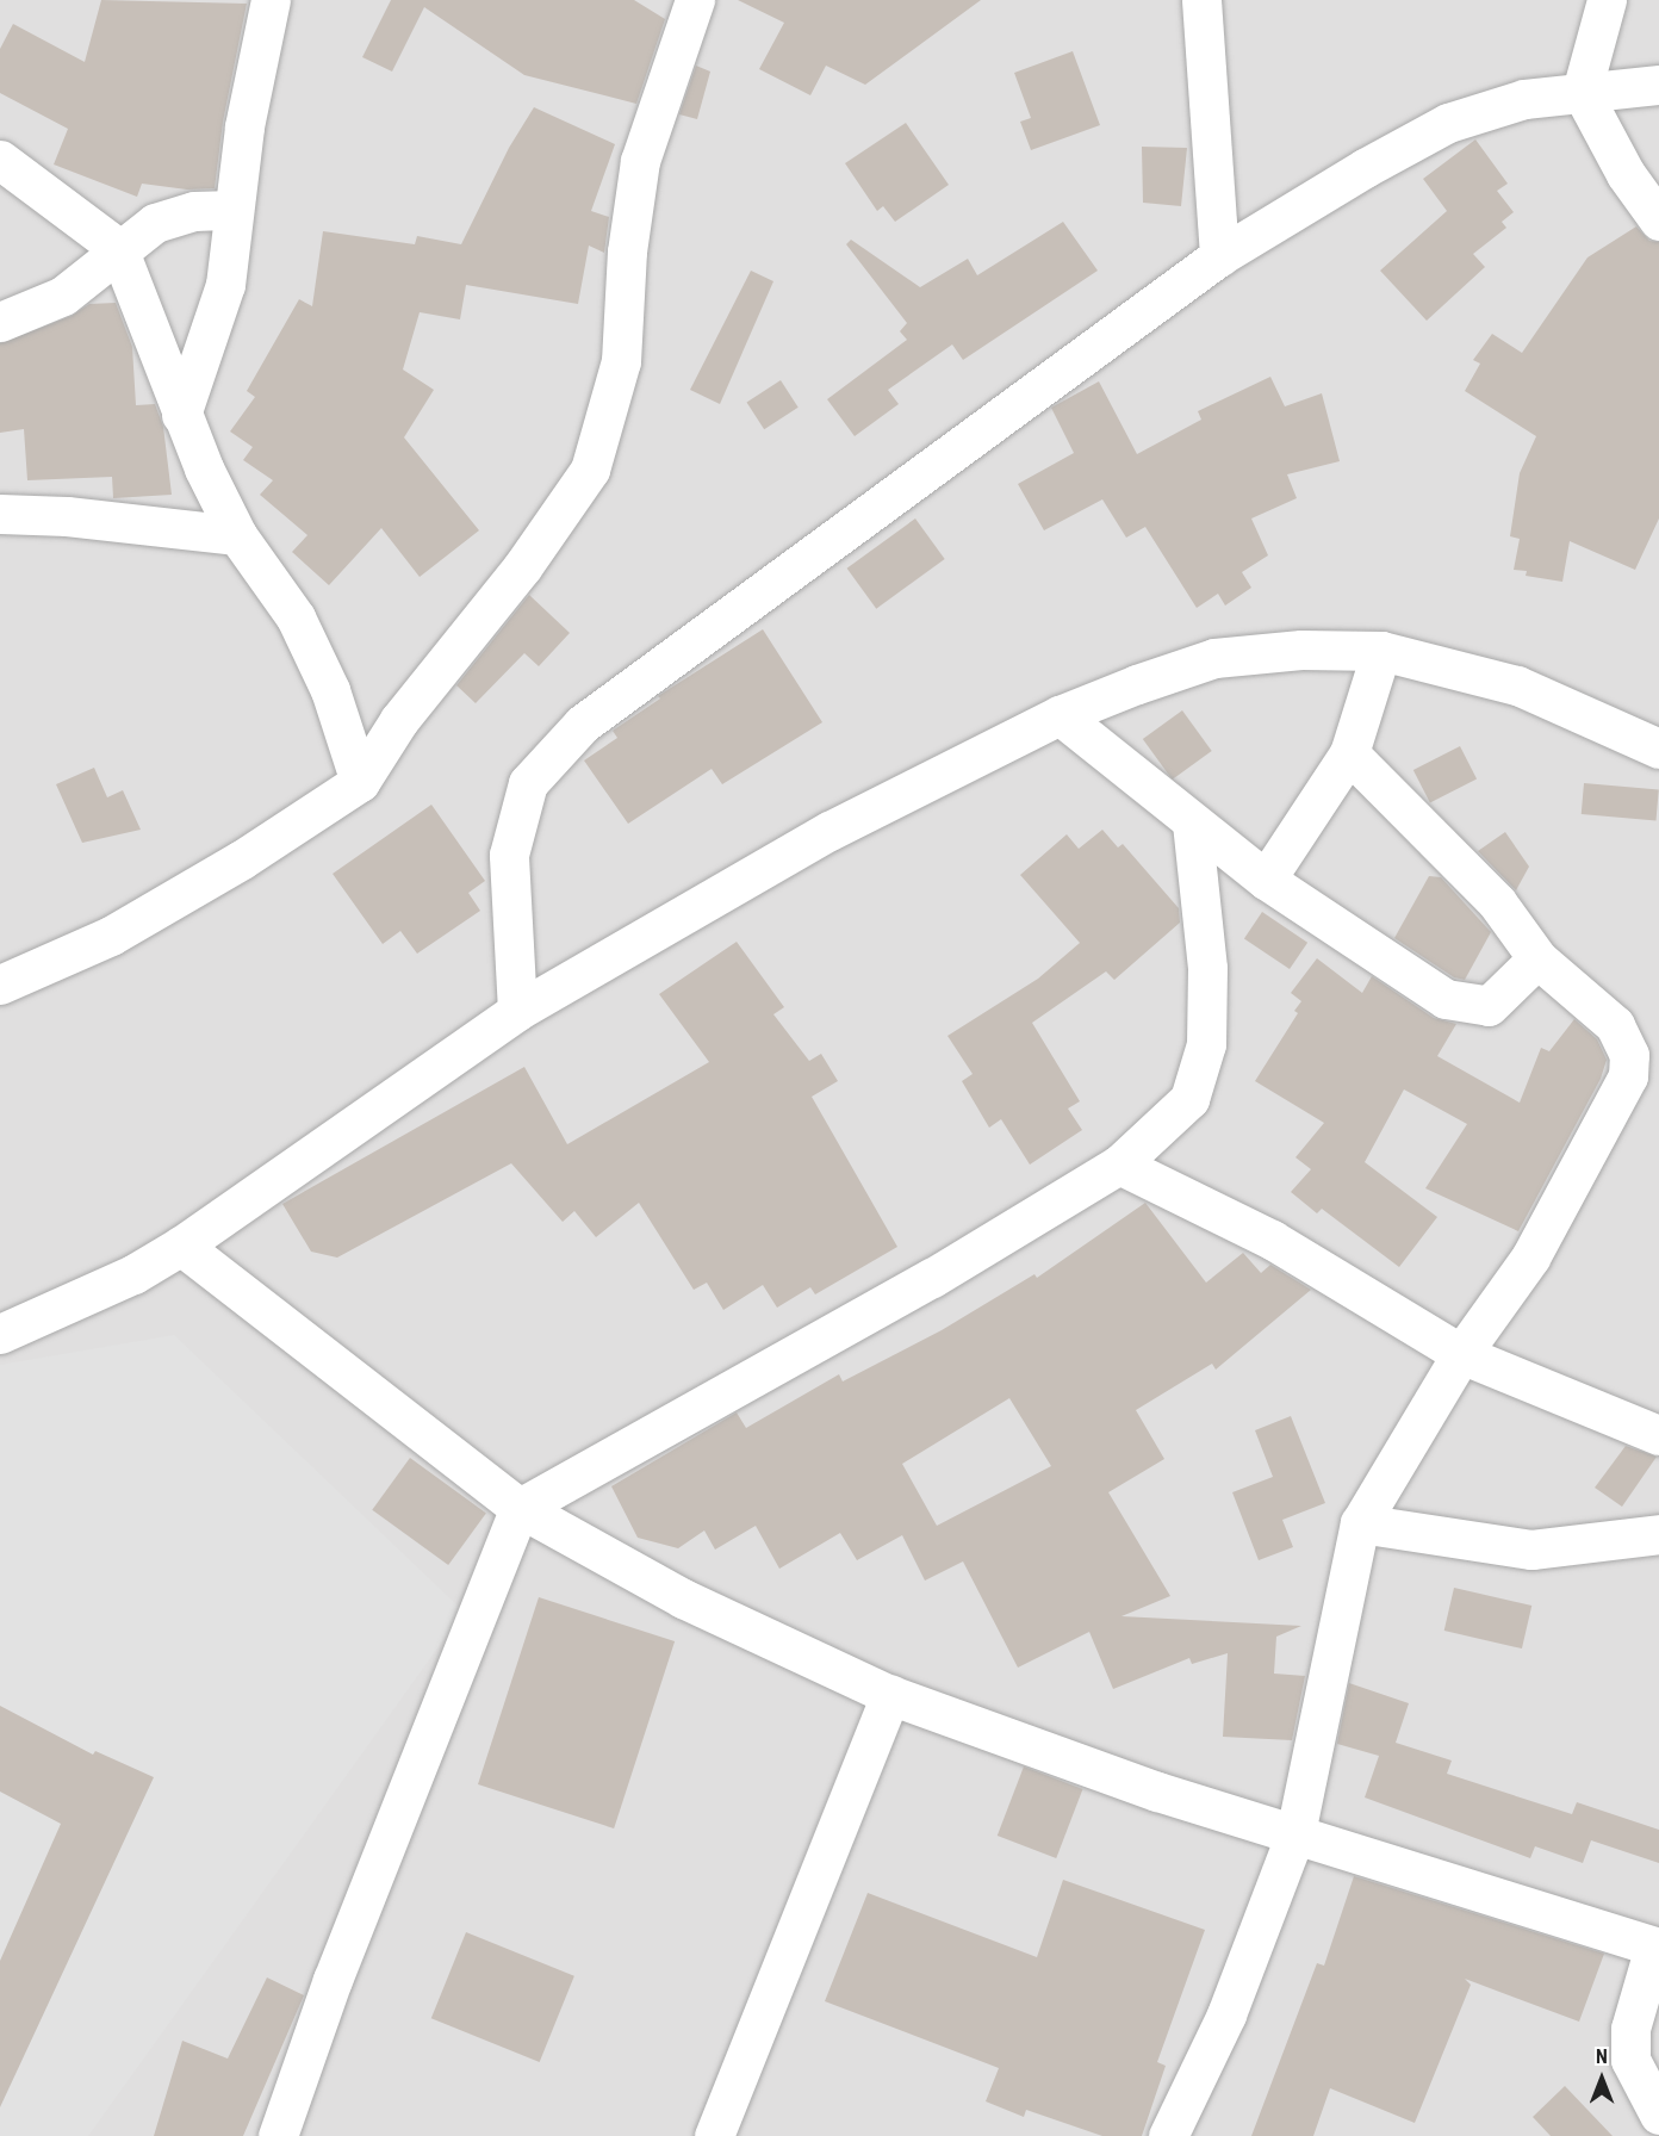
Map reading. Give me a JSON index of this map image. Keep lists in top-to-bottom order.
{
  "north": "top"
}
